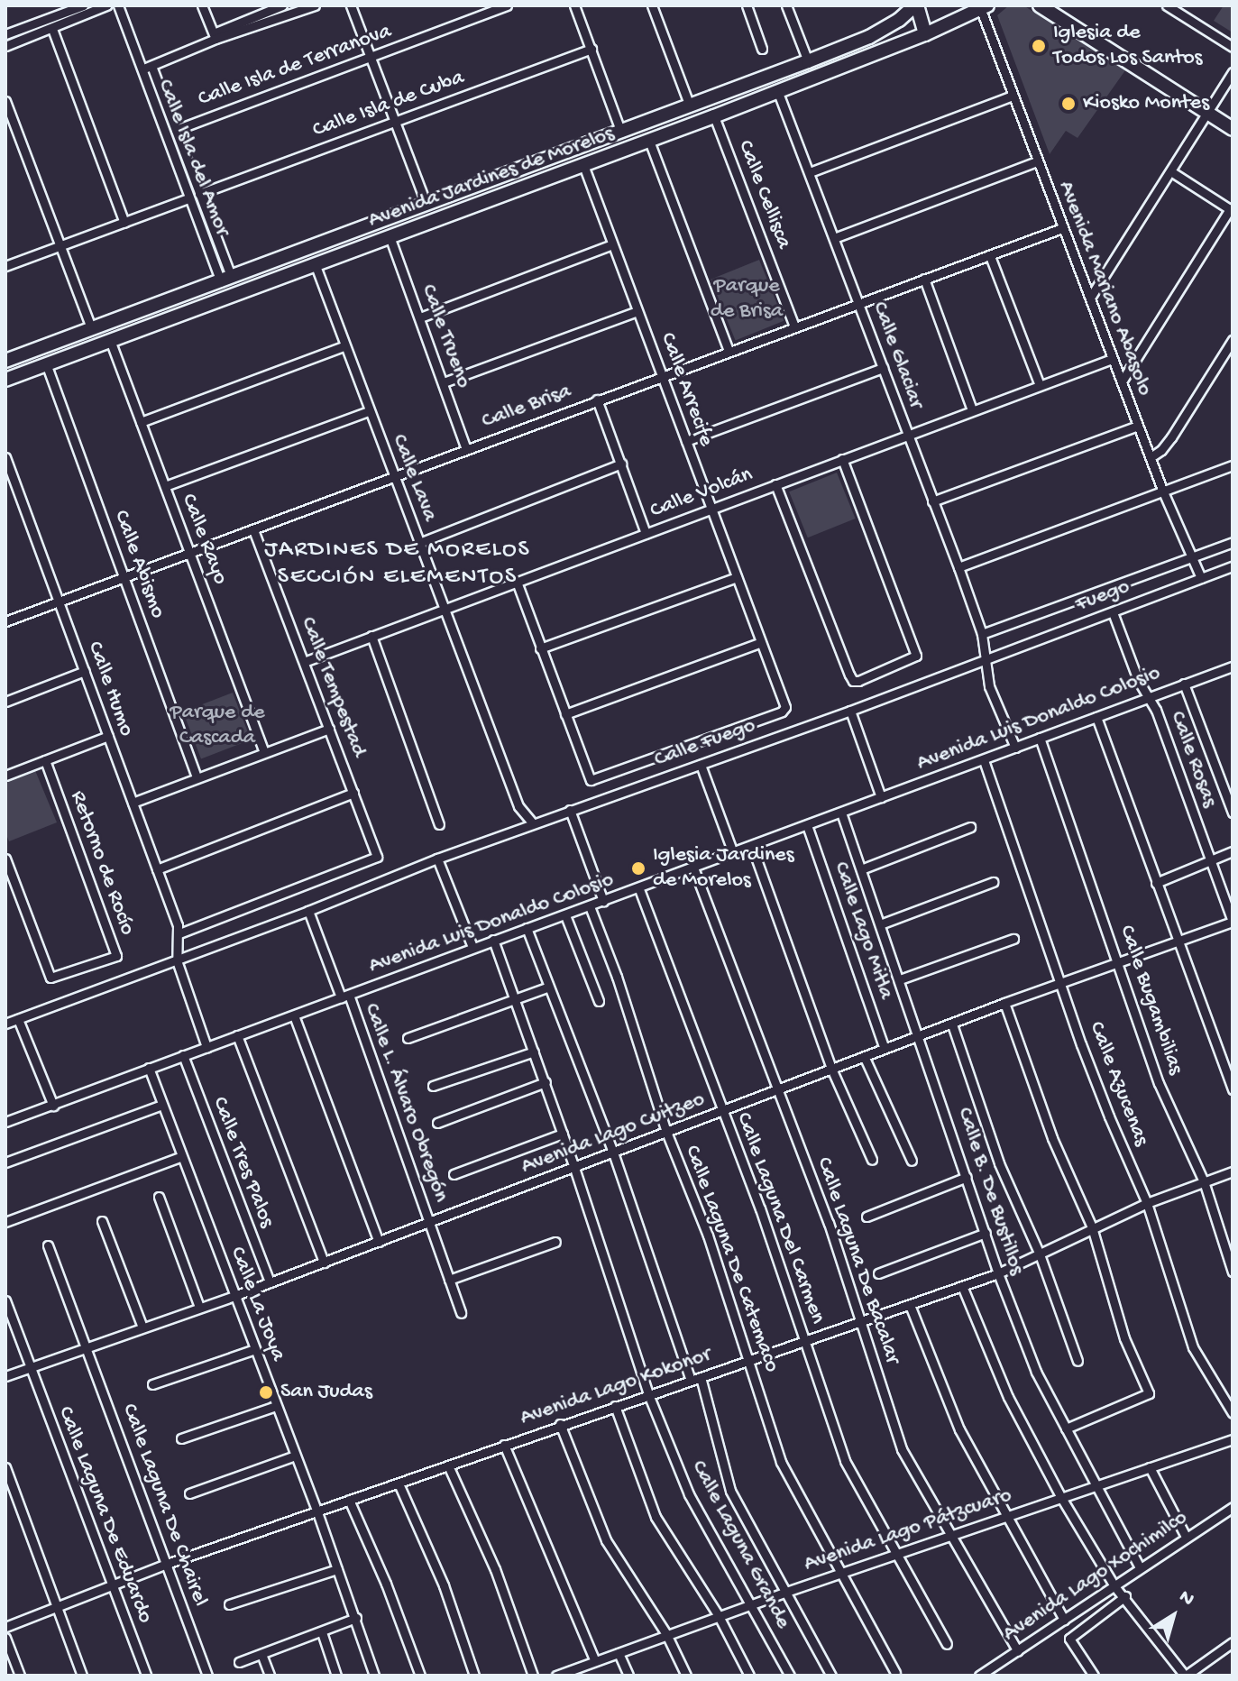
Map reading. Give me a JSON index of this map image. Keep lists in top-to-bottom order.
{
  "streets": {
    "main road": ["Avenida Jardines de Morelos"],
    "street": [
      "Calle Isla de Terranova",
      "Calle Isla de Cuba",
      "Calle Isla del Amor",
      "Calle Cellisca",
      "Avenida Mariano Abasolo",
      "Calle Trueno",
      "Calle Glaciar",
      "Calle Arrecife",
      "Calle Brisa",
      "Calle Lava",
      "Calle Volcán",
      "Calle Rayo",
      "Calle Abismo",
      "Fuego",
      "Calle Tempestad",
      "Calle Humo",
      "Avenida Luis Donaldo Colosio",
      "Calle Fuego",
      "Calle Rosas",
      "Retorno de Rocío",
      "Calle Lago Mitla",
      "Calle Bugambilias",
      "Calle Azucenas",
      "Calle L. Álvaro Obregón",
      "Avenida Lago Cuitzeo",
      "Calle Tres Palos",
      "Calle B. De Bustillos",
      "Calle Laguna Del Carmen",
      "Calle Laguna De Catemaco",
      "Calle Laguna De Bacalar",
      "Calle La Joya",
      "Avenida Lago Kokonor",
      "Calle Laguna De Chairel",
      "Calle Laguna De Eduardo",
      "Avenida Lago Pátzcuaro",
      "Calle Laguna Grande",
      "Avenida Lago Xochimilco"
    ]
  },
  "crossings": [
    ["Calle Isla de Terranova", "Calle Isla del Amor"],
    ["Calle Isla de Cuba", "Calle Isla del Amor"],
    ["Calle Isla del Amor", "Avenida Jardines de Morelos"],
    ["Avenida Jardines de Morelos", "Calle Cellisca"],
    ["Avenida Jardines de Morelos", "Avenida Mariano Abasolo"],
    ["Avenida Jardines de Morelos", "Calle Trueno"],
    ["Avenida Jardines de Morelos", "Calle Glaciar"],
    ["Avenida Jardines de Morelos", "Calle Arrecife"],
    ["Avenida Jardines de Morelos", "Calle Lava"],
    ["Avenida Jardines de Morelos", "Calle Rayo"],
    ["Avenida Jardines de Morelos", "Calle Abismo"],
    ["Calle Cellisca", "Calle Brisa"],
    ["Avenida Mariano Abasolo", "Calle Brisa"],
    ["Avenida Mariano Abasolo", "Calle Volcán"],
    ["Avenida Mariano Abasolo", "Fuego"],
    ["Calle Trueno", "Calle Brisa"],
    ["Calle Glaciar", "Calle Brisa"],
    ["Calle Glaciar", "Calle Volcán"],
    ["Calle Glaciar", "Fuego"],
    ["Calle Glaciar", "Avenida Luis Donaldo Colosio"],
    ["Calle Glaciar", "Calle Fuego"],
    ["Calle Arrecife", "Calle Brisa"],
    ["Calle Arrecife", "Calle Volcán"],
    ["Calle Arrecife", "Calle Fuego"],
    ["Calle Brisa", "Calle Lava"],
    ["Calle Brisa", "Calle Rayo"],
    ["Calle Brisa", "Calle Abismo"],
    ["Calle Brisa", "Calle Tempestad"],
    ["Calle Brisa", "Calle Humo"],
    ["Calle Lava", "Calle Volcán"],
    ["Calle Lava", "Calle Fuego"],
    ["Calle Volcán", "Calle Tempestad"],
    ["Fuego", "Calle Fuego"],
    ["Fuego", "Calle Rosas"],
    ["Calle Tempestad", "Calle Humo"],
    ["Avenida Luis Donaldo Colosio", "Calle Rosas"],
    ["Avenida Luis Donaldo Colosio", "Calle Lago Mitla"],
    ["Avenida Luis Donaldo Colosio", "Calle Bugambilias"],
    ["Avenida Luis Donaldo Colosio", "Calle Azucenas"],
    ["Avenida Luis Donaldo Colosio", "Calle L. Álvaro Obregón"],
    ["Avenida Luis Donaldo Colosio", "Calle Tres Palos"],
    ["Avenida Luis Donaldo Colosio", "Calle B. De Bustillos"],
    ["Avenida Luis Donaldo Colosio", "Calle Laguna Del Carmen"],
    ["Avenida Luis Donaldo Colosio", "Calle Laguna De Catemaco"],
    ["Avenida Luis Donaldo Colosio", "Calle Laguna De Bacalar"],
    ["Avenida Luis Donaldo Colosio", "Calle La Joya"],
    ["Avenida Luis Donaldo Colosio", "Calle Laguna Grande"],
    ["Calle Rosas", "Avenida Lago Cuitzeo"],
    ["Calle Lago Mitla", "Avenida Lago Cuitzeo"],
    ["Calle Bugambilias", "Avenida Lago Cuitzeo"],
    ["Calle Bugambilias", "Avenida Lago Kokonor"],
    ["Calle Azucenas", "Avenida Lago Cuitzeo"],
    ["Calle Azucenas", "Avenida Lago Kokonor"],
    ["Calle L. Álvaro Obregón", "Avenida Lago Cuitzeo"],
    ["Avenida Lago Cuitzeo", "Calle Tres Palos"],
    ["Avenida Lago Cuitzeo", "Calle B. De Bustillos"],
    ["Avenida Lago Cuitzeo", "Calle Laguna Del Carmen"],
    ["Avenida Lago Cuitzeo", "Calle Laguna De Catemaco"],
    ["Avenida Lago Cuitzeo", "Calle Laguna De Bacalar"],
    ["Avenida Lago Cuitzeo", "Calle La Joya"],
    ["Avenida Lago Cuitzeo", "Calle Laguna De Chairel"],
    ["Avenida Lago Cuitzeo", "Calle Laguna De Eduardo"],
    ["Avenida Lago Cuitzeo", "Calle Laguna Grande"],
    ["Calle B. De Bustillos", "Avenida Lago Kokonor"],
    ["Calle B. De Bustillos", "Avenida Lago Pátzcuaro"],
    ["Calle B. De Bustillos", "Avenida Lago Xochimilco"],
    ["Calle Laguna Del Carmen", "Avenida Lago Kokonor"],
    ["Calle Laguna Del Carmen", "Avenida Lago Pátzcuaro"],
    ["Calle Laguna De Catemaco", "Avenida Lago Kokonor"],
    ["Calle Laguna De Catemaco", "Avenida Lago Pátzcuaro"],
    ["Calle Laguna De Bacalar", "Avenida Lago Kokonor"],
    ["Calle Laguna De Bacalar", "Avenida Lago Pátzcuaro"],
    ["Calle Laguna De Bacalar", "Avenida Lago Xochimilco"],
    ["Calle La Joya", "Avenida Lago Kokonor"],
    ["Avenida Lago Kokonor", "Calle Laguna De Chairel"],
    ["Avenida Lago Kokonor", "Calle Laguna De Eduardo"],
    ["Avenida Lago Kokonor", "Calle Laguna Grande"],
    ["Avenida Lago Pátzcuaro", "Calle Laguna Grande"]
  ],
  "districts": ["JARDINES DE MORELOS SECCIÓN ELEMENTOS"],
  "parks": ["Parque de Brisa", "Parque de Cascada"],
  "places": [
    "Iglesia de Todos Los Santos",
    "Kiosko Montes",
    "Iglesia Jardines de Morelos",
    "San Judas"
  ],
  "north": "top right"
}
